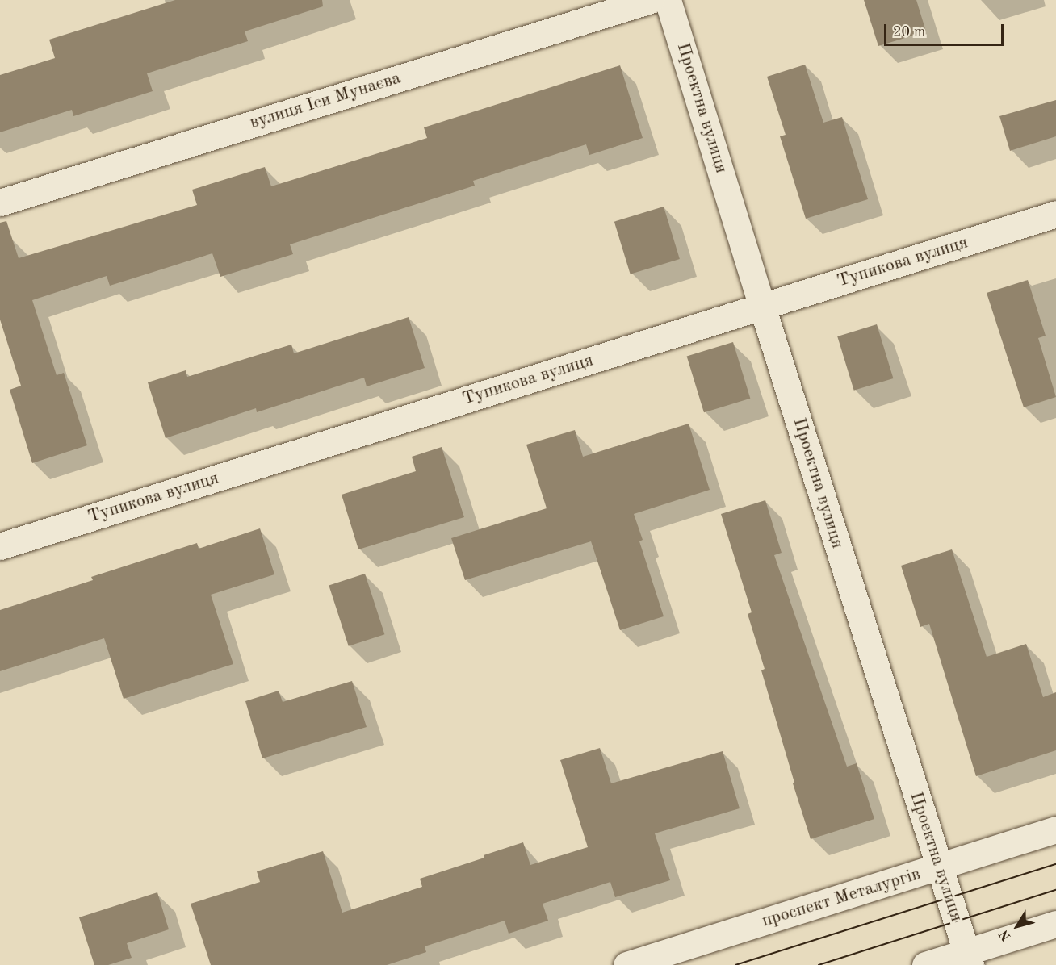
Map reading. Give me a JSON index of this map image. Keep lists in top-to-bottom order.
{
  "streets": {
    "street": [
      "вулиця Іси Мунаєва",
      "Проектна вулиця",
      "Тупикова вулиця",
      "проспект Металургів"
    ]
  },
  "crossings": [
    ["Проектна вулиця", "Тупикова вулиця"],
    ["Проектна вулиця", "проспект Металургів"]
  ],
  "scale_bar": "20 m",
  "north": "bottom left"
}
